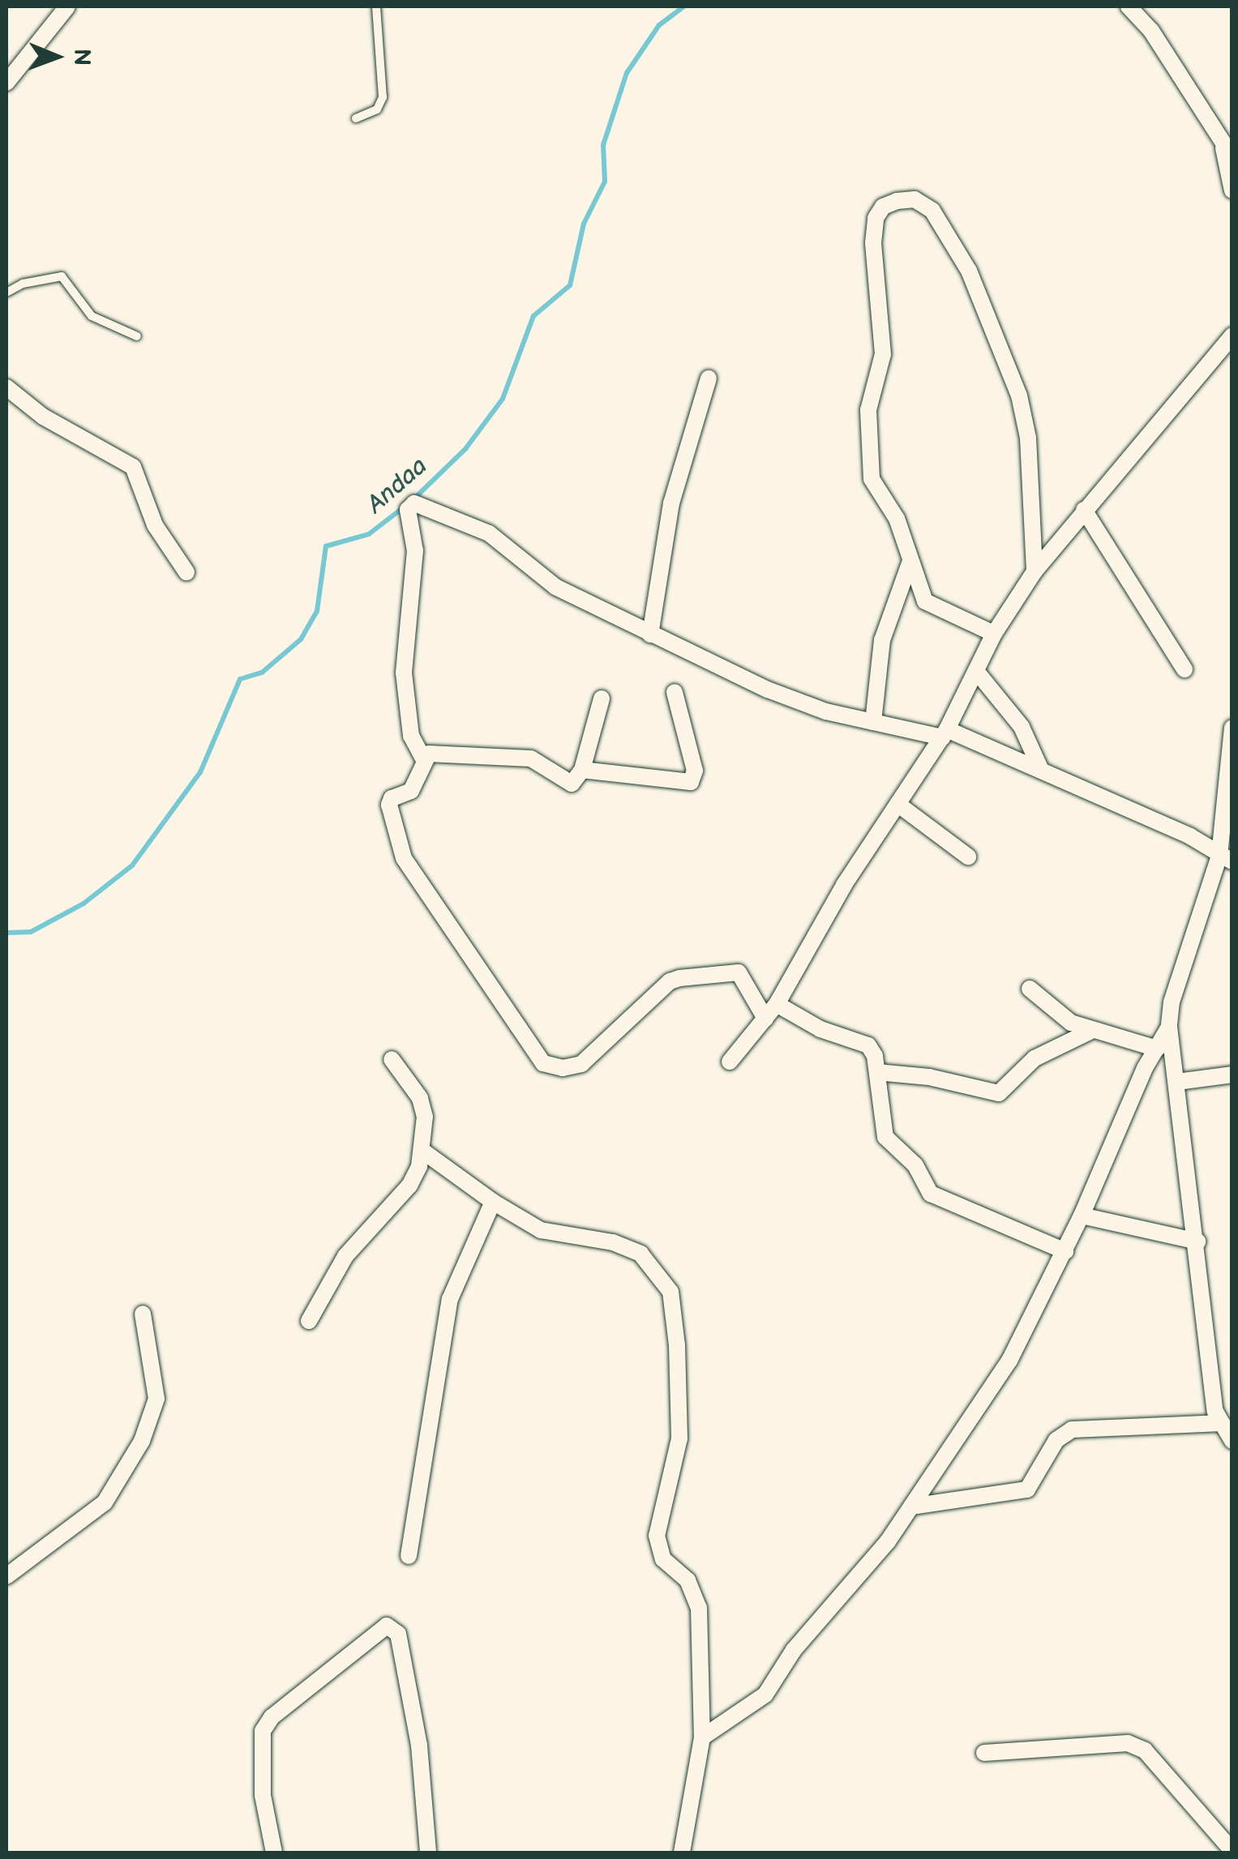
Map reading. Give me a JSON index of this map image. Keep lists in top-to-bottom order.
{
  "water": ["Andaa"],
  "north": "right"
}
